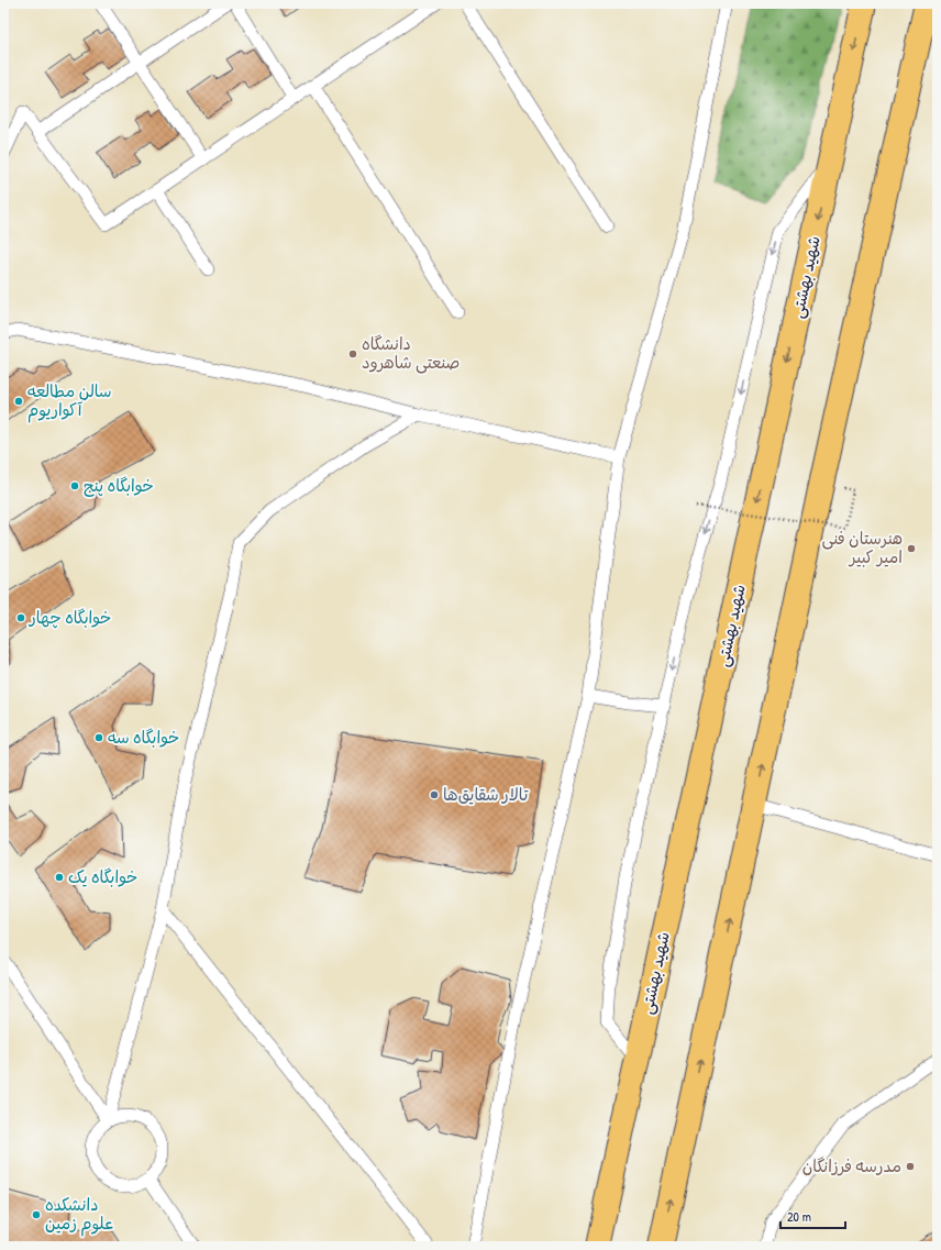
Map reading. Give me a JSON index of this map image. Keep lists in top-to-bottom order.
{
  "streets": {
    "highway": ["شهید بهشتی"]
  },
  "places": [
    "دانشگاه صنعتی شاهرود",
    "سالن مطالعه آکواریوم",
    "خوابگاه پنج",
    "هنرستان فنی امیر کبیر",
    "خوابگاه چهار",
    "خوابگاه سه",
    "تالار شقایق‌‌ها",
    "خوابگاه یک",
    "مدرسه فرزانگان",
    "دانشکده علوم زمین"
  ],
  "scale_bar": "20 m"
}
